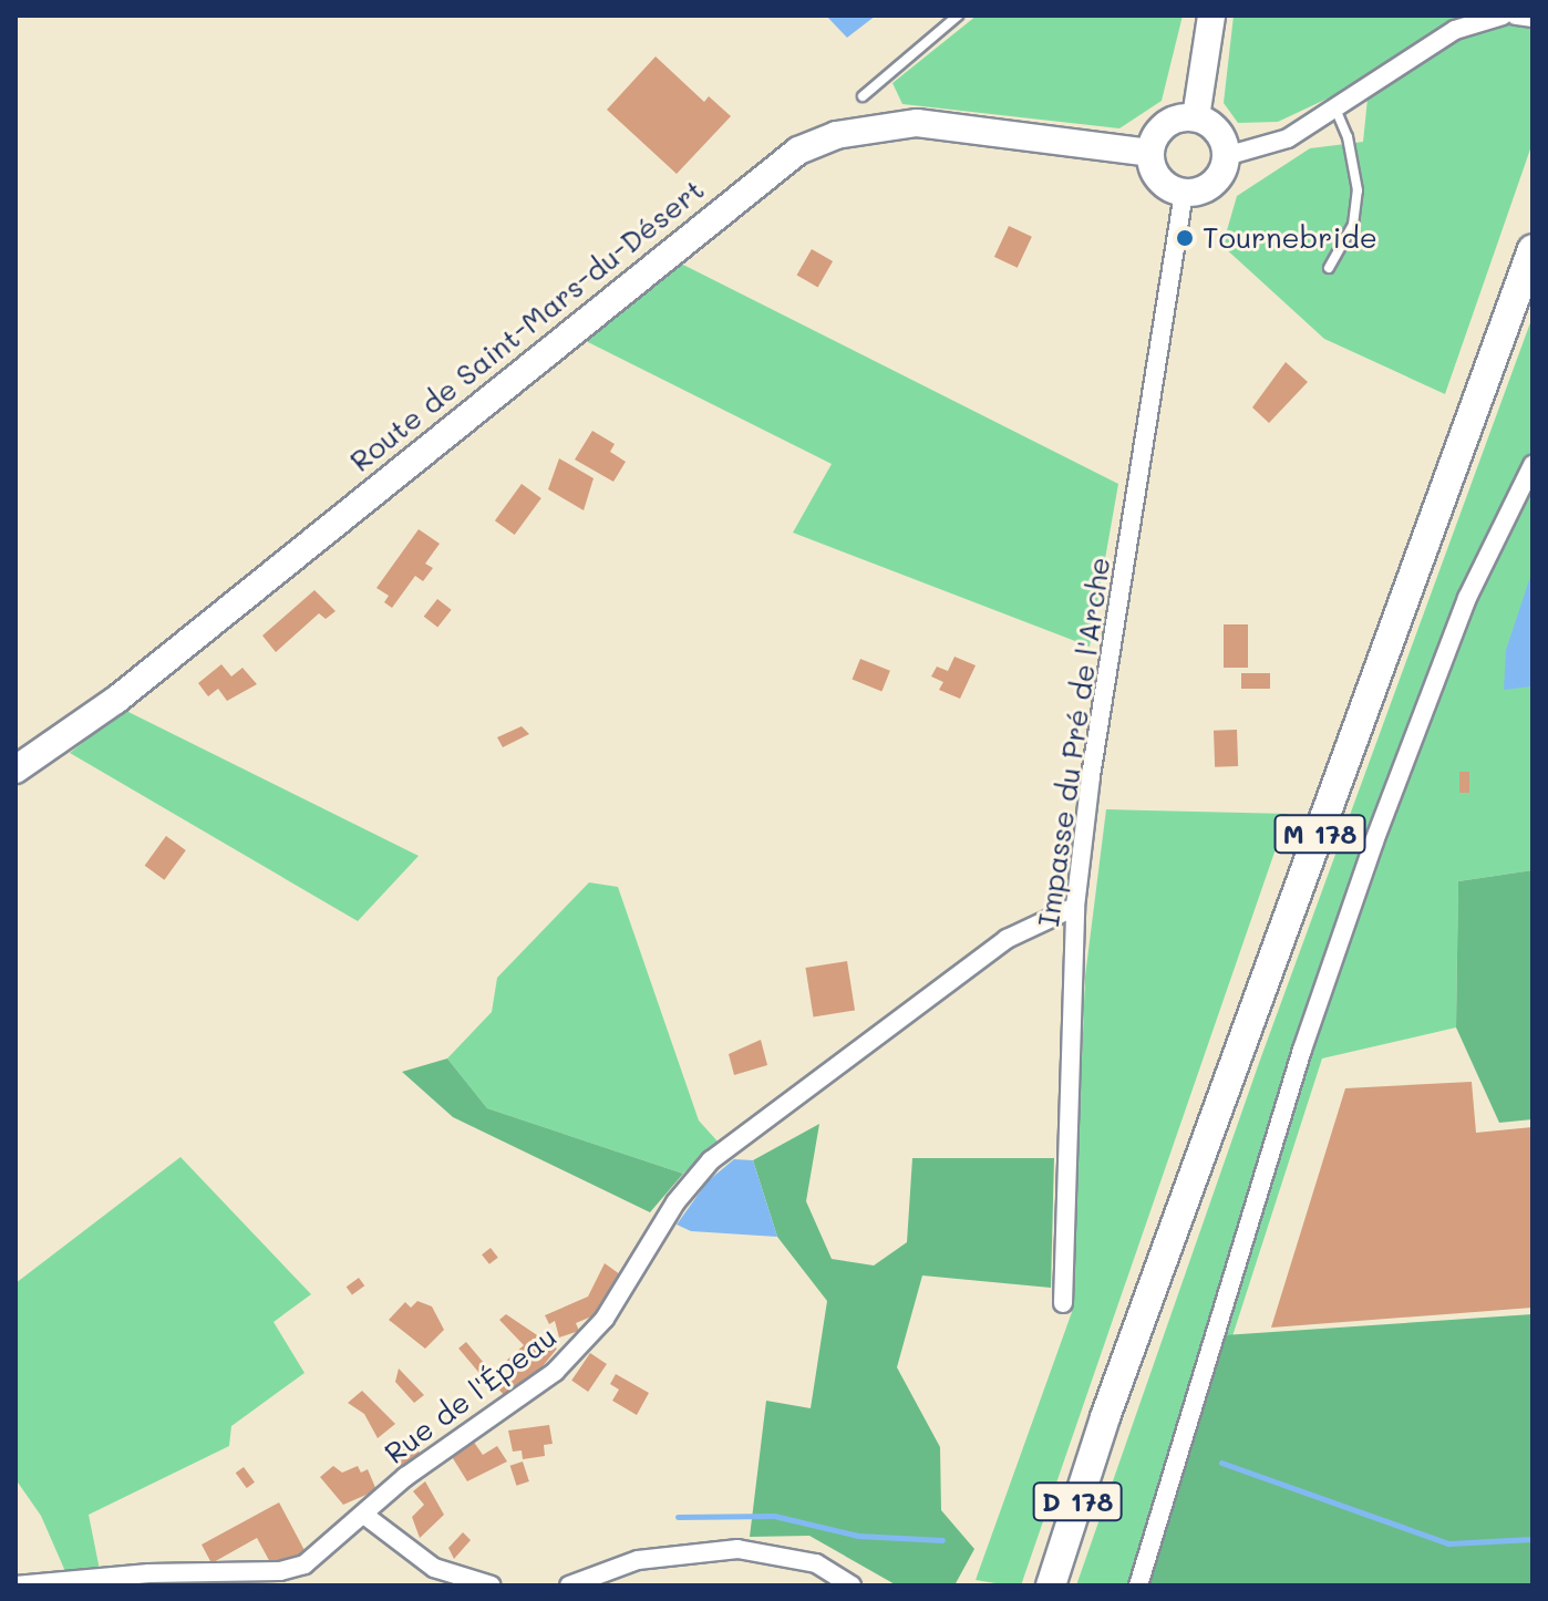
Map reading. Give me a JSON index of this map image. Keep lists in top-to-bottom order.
{
  "streets": {
    "main road": ["Route de Saint-Mars-du-Désert", "M 178", "D 178"],
    "street": ["Impasse du Pré de l'Arche", "Rue de l'Épeau"]
  },
  "crossings": [
    ["Route de Saint-Mars-du-Désert", "Impasse du Pré de l'Arche"],
    ["Impasse du Pré de l'Arche", "Rue de l'Épeau"],
    ["M 178", "D 178"]
  ],
  "places": ["Tournebride"]
}
